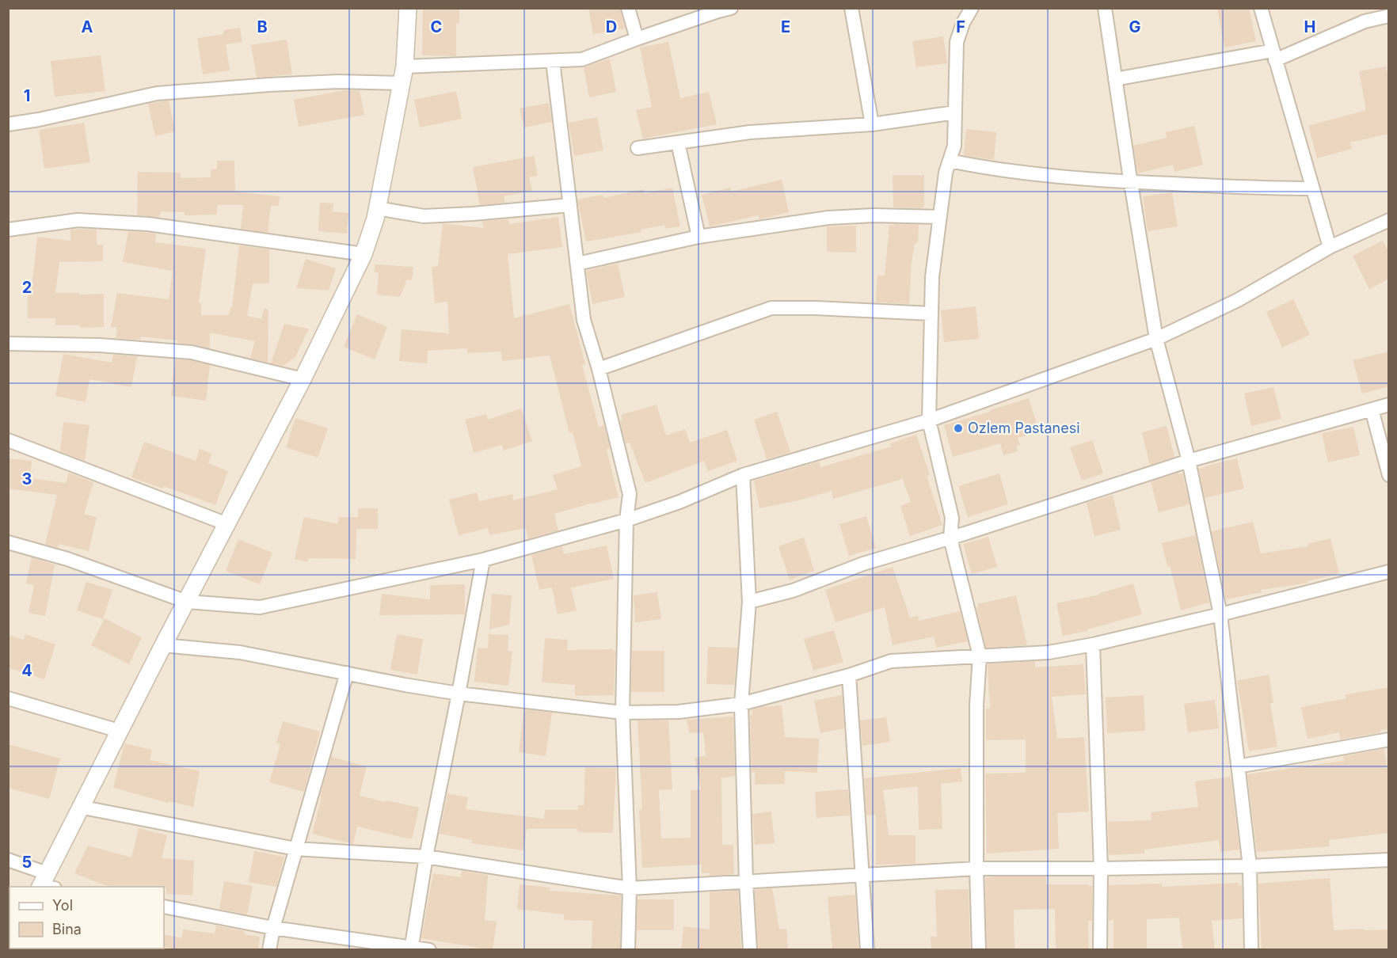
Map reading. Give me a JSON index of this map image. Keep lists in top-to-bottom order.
{
  "places": ["Ozlem Pastanesi"],
  "legend": ["Yol", "Bina"],
  "grid": {
    "columns": [
      "A",
      "B",
      "C",
      "D",
      "E",
      "F",
      "G",
      "H"
    ],
    "rows": [
      "1",
      "2",
      "3",
      "4",
      "5"
    ]
  }
}
